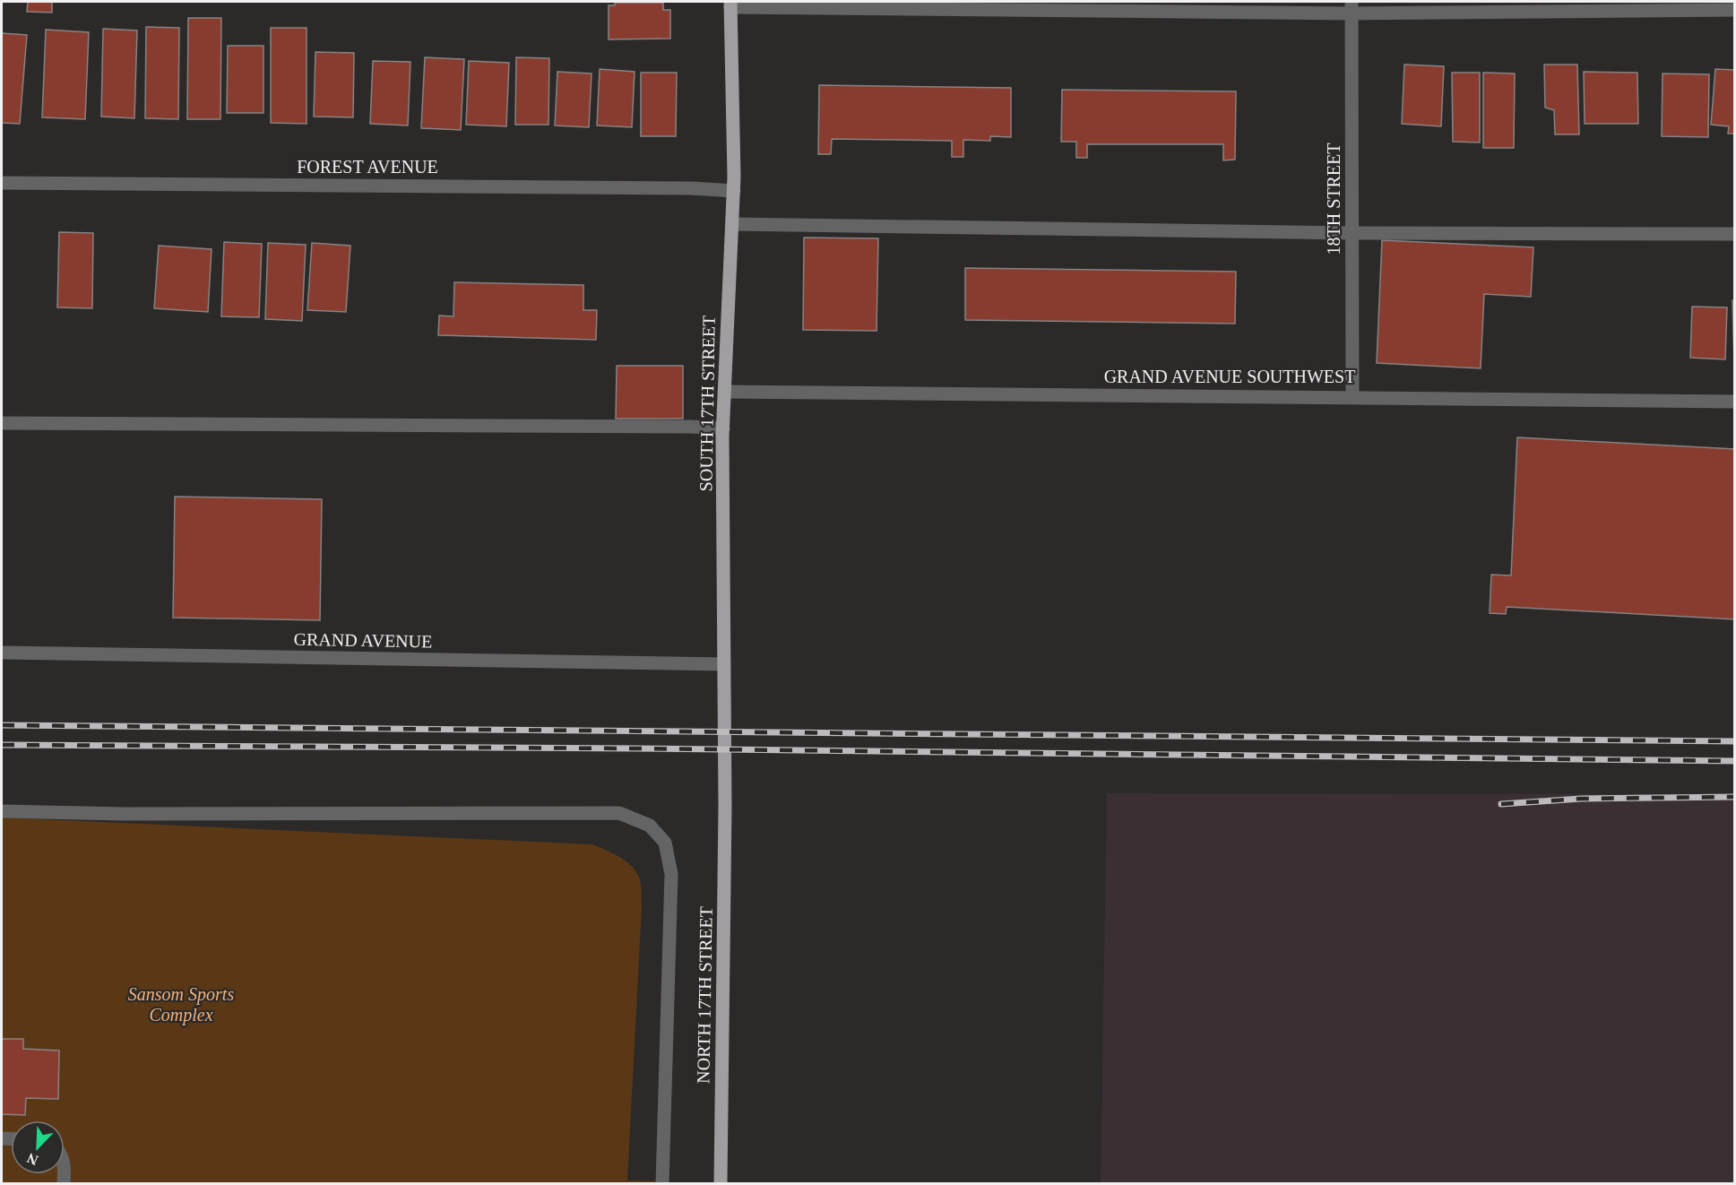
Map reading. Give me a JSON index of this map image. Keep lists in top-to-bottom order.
{
  "streets": {
    "main road": ["SOUTH 17TH STREET", "NORTH 17TH STREET"],
    "street": [
      "FOREST AVENUE",
      "18TH STREET",
      "GRAND AVENUE SOUTHWEST",
      "GRAND AVENUE"
    ]
  },
  "crossings": [
    ["FOREST AVENUE", "SOUTH 17TH STREET"],
    ["18TH STREET", "GRAND AVENUE SOUTHWEST"],
    ["GRAND AVENUE SOUTHWEST", "SOUTH 17TH STREET"],
    ["SOUTH 17TH STREET", "GRAND AVENUE"],
    ["SOUTH 17TH STREET", "NORTH 17TH STREET"]
  ],
  "parks": ["Sansom Sports Complex"],
  "north": "bottom left"
}
